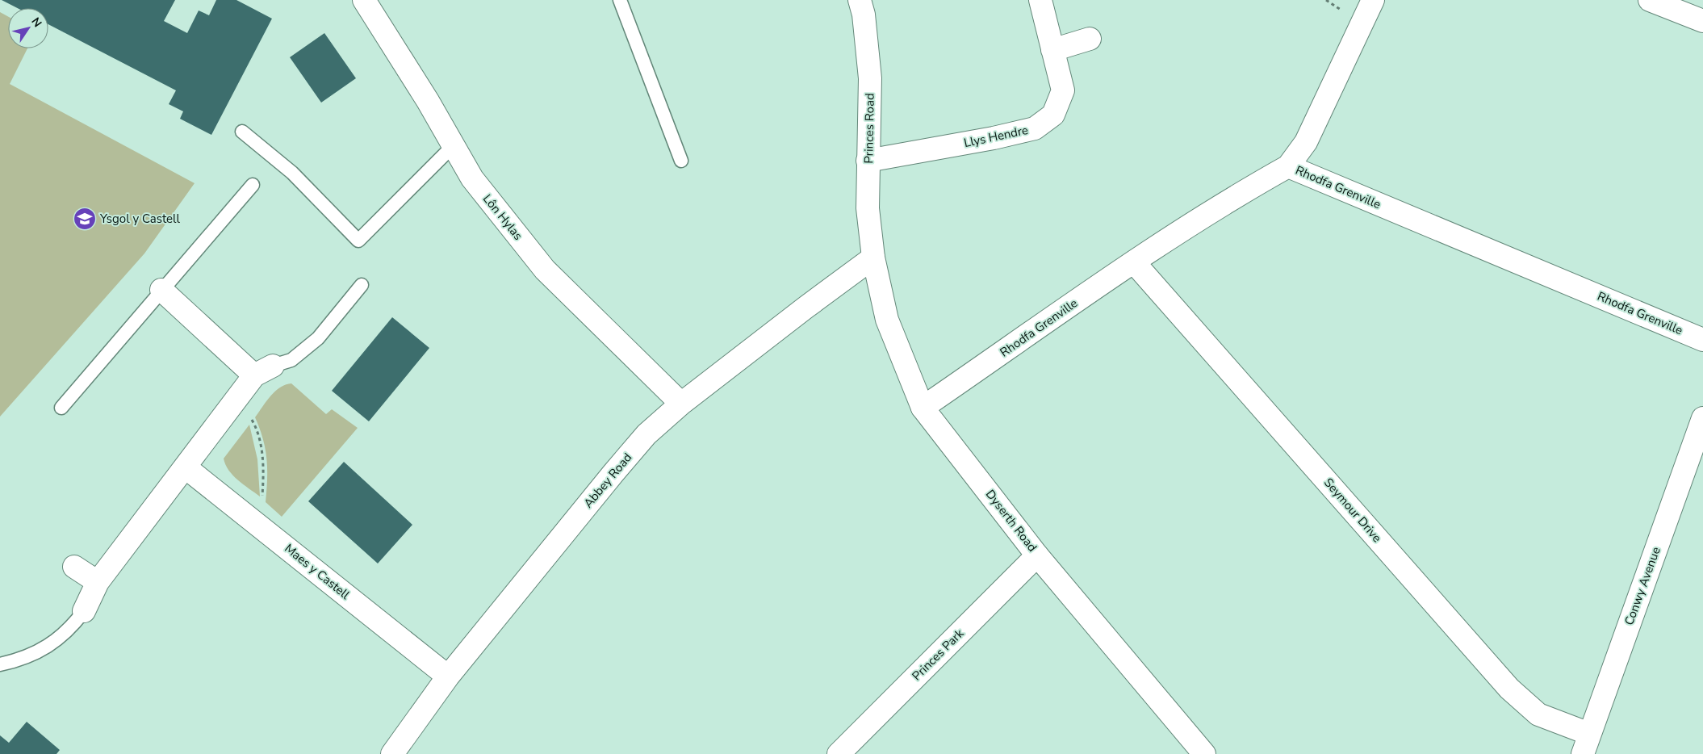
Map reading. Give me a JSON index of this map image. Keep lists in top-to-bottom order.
{
  "streets": {
    "street": [
      "Princes Road",
      "Llys Hendre",
      "Rhodfa Grenville",
      "Lôn Hylas",
      "Abbey Road",
      "Seymour Drive",
      "Dyserth Road",
      "Maes y Castell",
      "Conwy Avenue",
      "Princes Park"
    ]
  },
  "crossings": [
    ["Princes Road", "Llys Hendre"],
    ["Princes Road", "Abbey Road"],
    ["Princes Road", "Dyserth Road"],
    ["Rhodfa Grenville", "Seymour Drive"],
    ["Rhodfa Grenville", "Dyserth Road"],
    ["Lôn Hylas", "Abbey Road"],
    ["Abbey Road", "Dyserth Road"],
    ["Abbey Road", "Maes y Castell"],
    ["Seymour Drive", "Conwy Avenue"],
    ["Dyserth Road", "Princes Park"]
  ],
  "places": {
    "school or university": ["Ysgol y Castell"]
  },
  "north": "top right"
}
